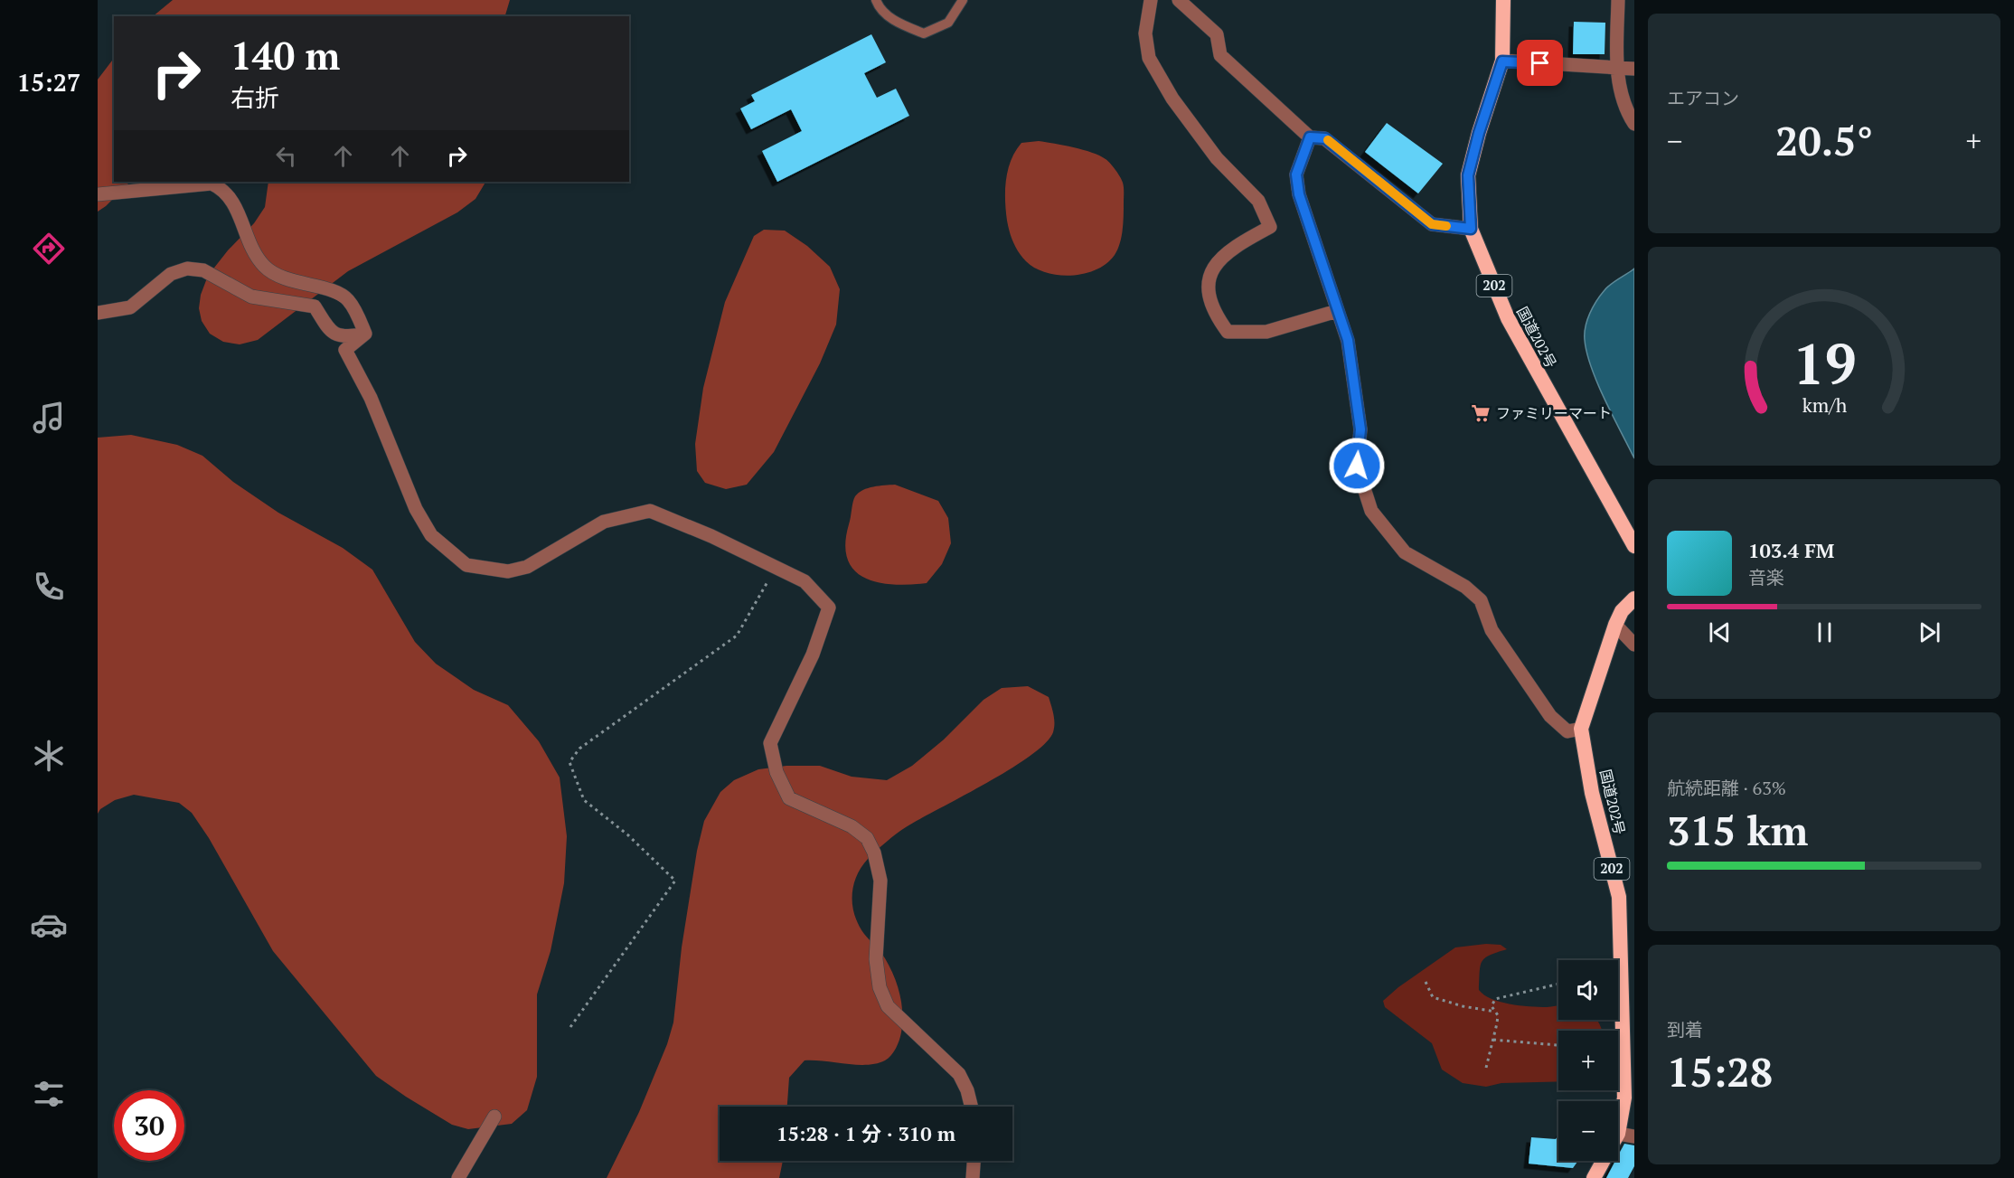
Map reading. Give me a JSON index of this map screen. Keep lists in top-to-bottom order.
{
  "streets": {
    "highway": ["202", "国道202号"]
  },
  "places": {
    "supermarket": ["ファミリーマート"]
  },
  "page": {
    "tabs": "15:27",
    "tile": [
      "エアコン",
      ["航続距離 · 63%", "315 km"],
      ["到着", "15:28"]
    ],
    "turn": ["140 m", "右折"],
    "heat": ["−", "20.5°", "+"],
    "song": ["103.4 FM", "音楽"],
    "map_buttons": ["+", "−"],
    "limit": "30",
    "trip": "15:28 · 1 分 · 310 m",
    "gauge": ["19", "km/h"]
  }
}
